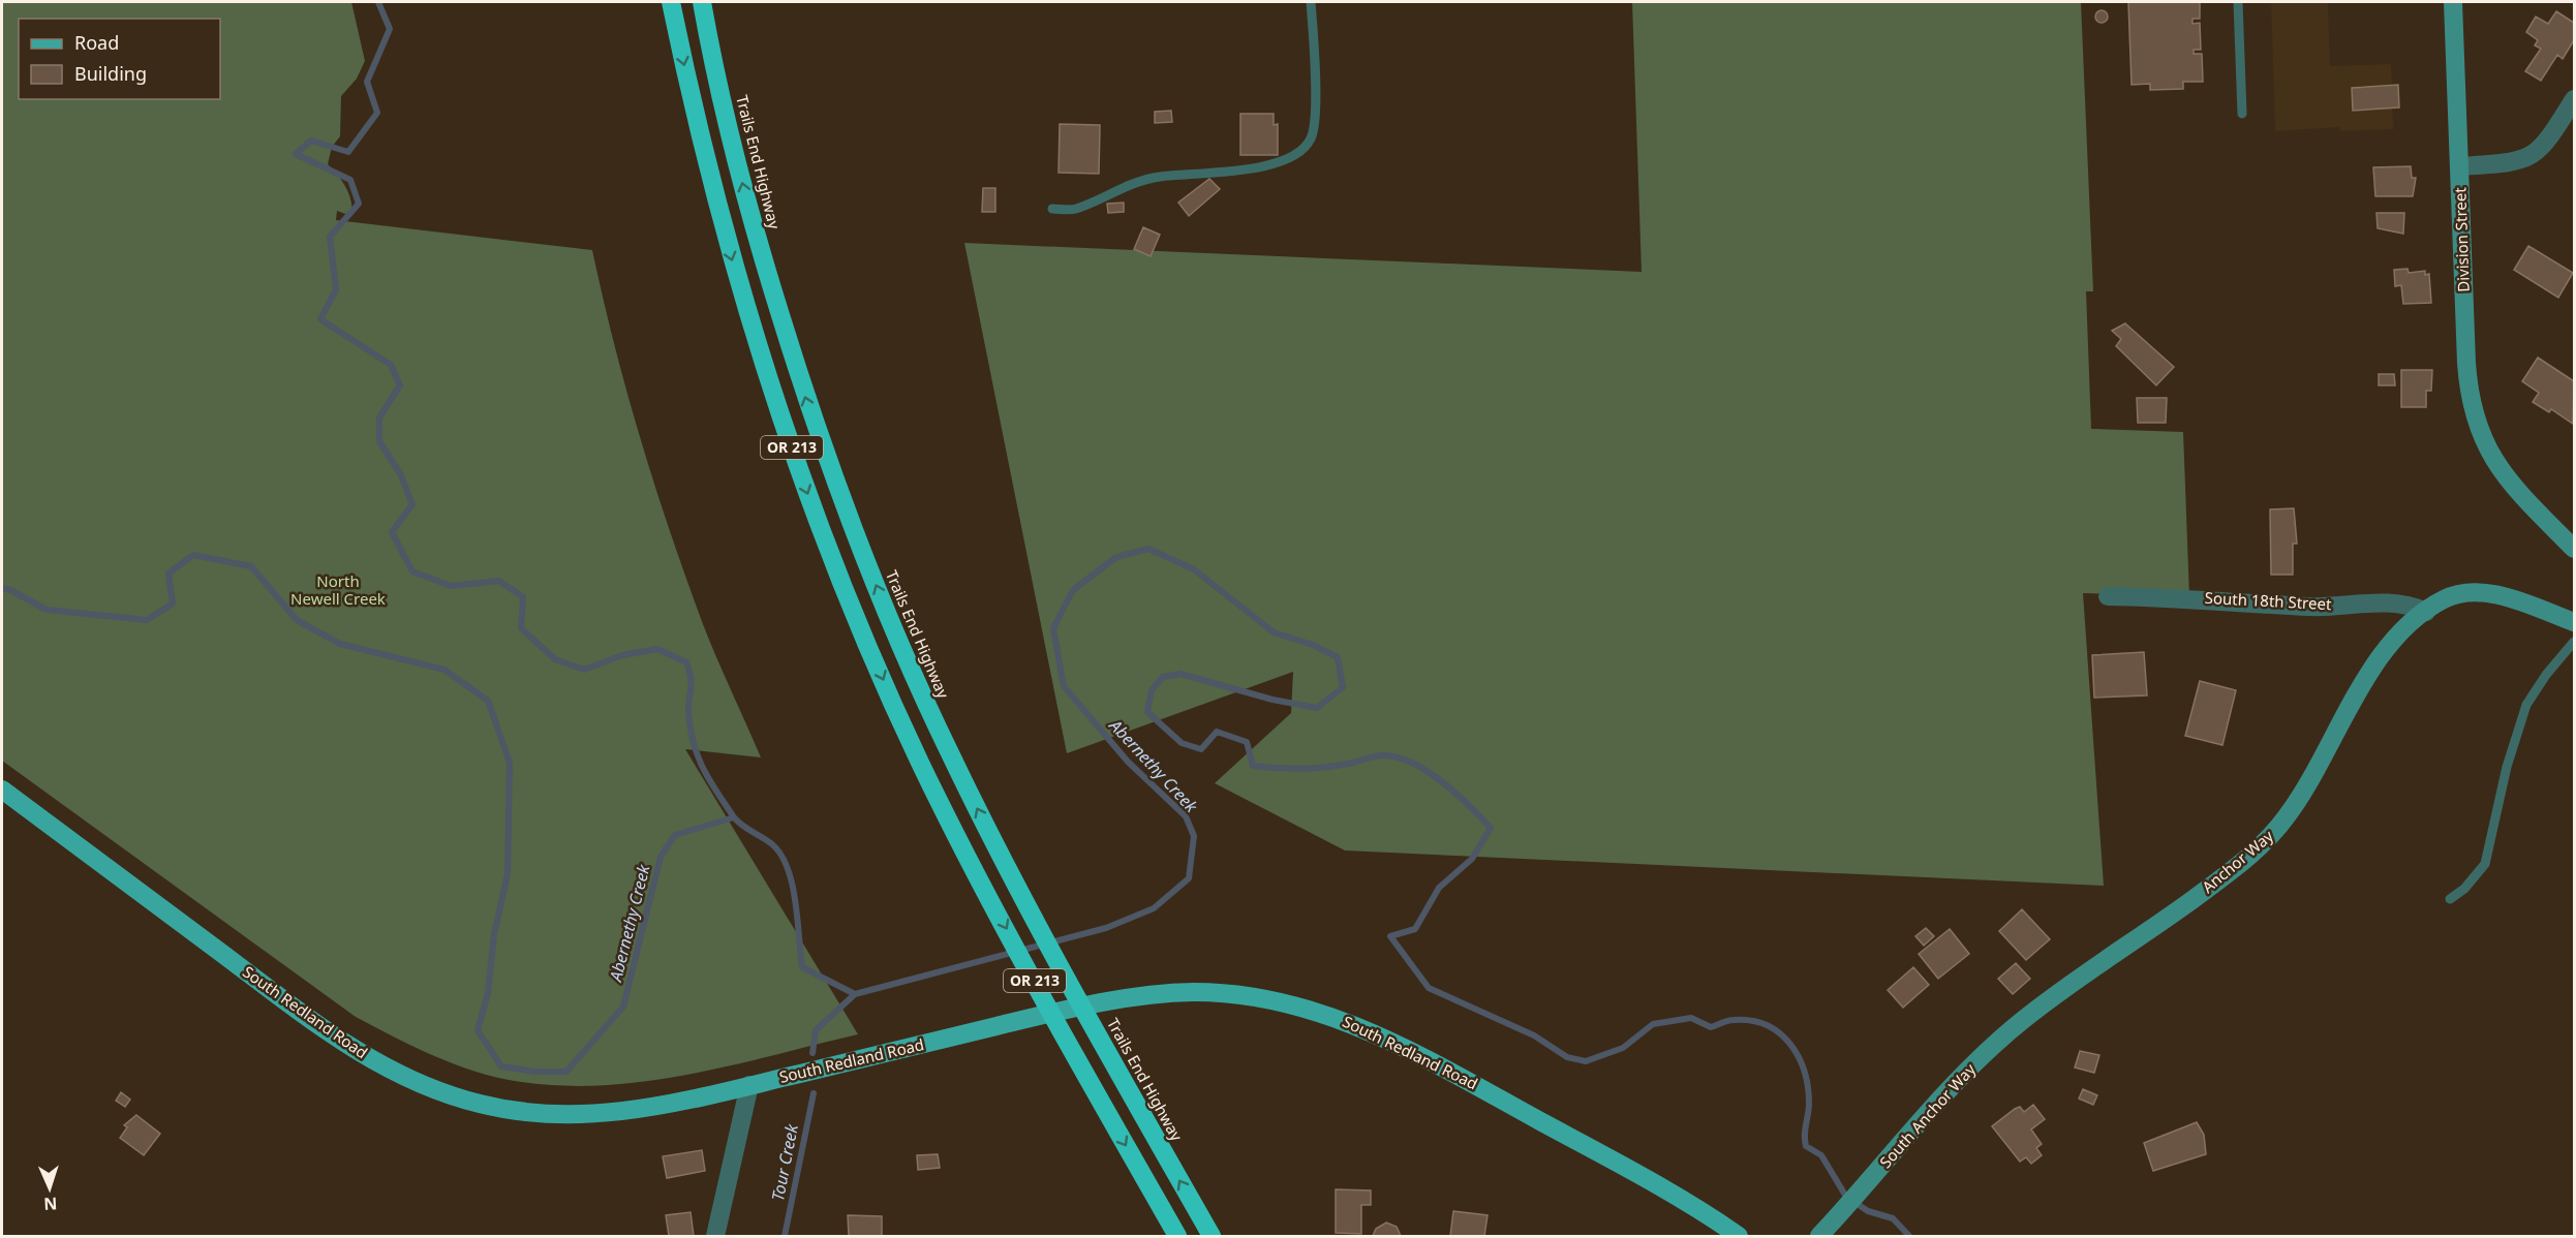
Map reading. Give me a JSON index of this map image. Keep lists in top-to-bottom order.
{
  "streets": {
    "highway": ["Trails End Highway", "OR 213"],
    "main road": ["South Redland Road"],
    "street": [
      "Division Street",
      "South 18th Street",
      "Anchor Way",
      "South Anchor Way"
    ]
  },
  "crossings": [
    ["South 18th Street", "Anchor Way"],
    ["Anchor Way", "South Anchor Way"]
  ],
  "water": ["Abernethy Creek", "Tour Creek"],
  "parks": ["North Newell Creek"],
  "legend": ["Road", "Building"],
  "north": "bottom"
}
